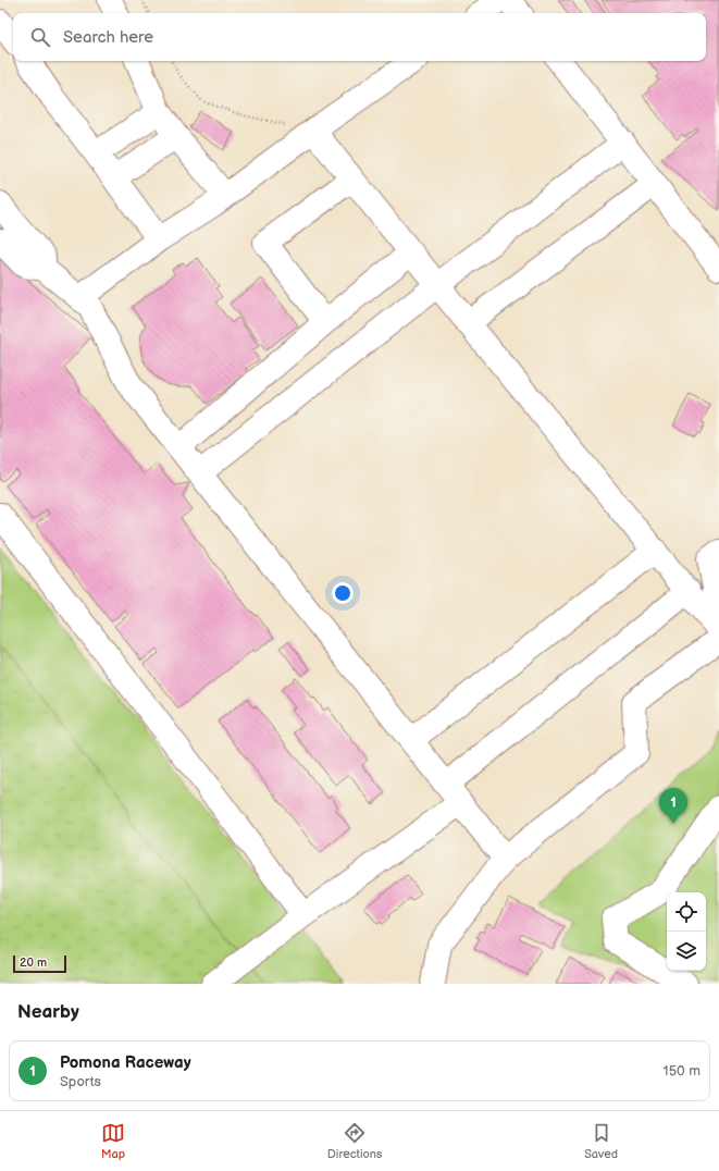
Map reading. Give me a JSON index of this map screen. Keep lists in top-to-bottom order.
{
  "scale_bar": "20 m",
  "page": {
    "search": "Search here",
    "pins": "1",
    "scale": "20 m",
    "heading": "Nearby",
    "list": [
      {
        "mark": "1",
        "name": "Pomona Raceway",
        "note": "Sports",
        "value": "150 m"
      }
    ],
    "nav": ["Map", "Directions", "Saved"]
  }
}
